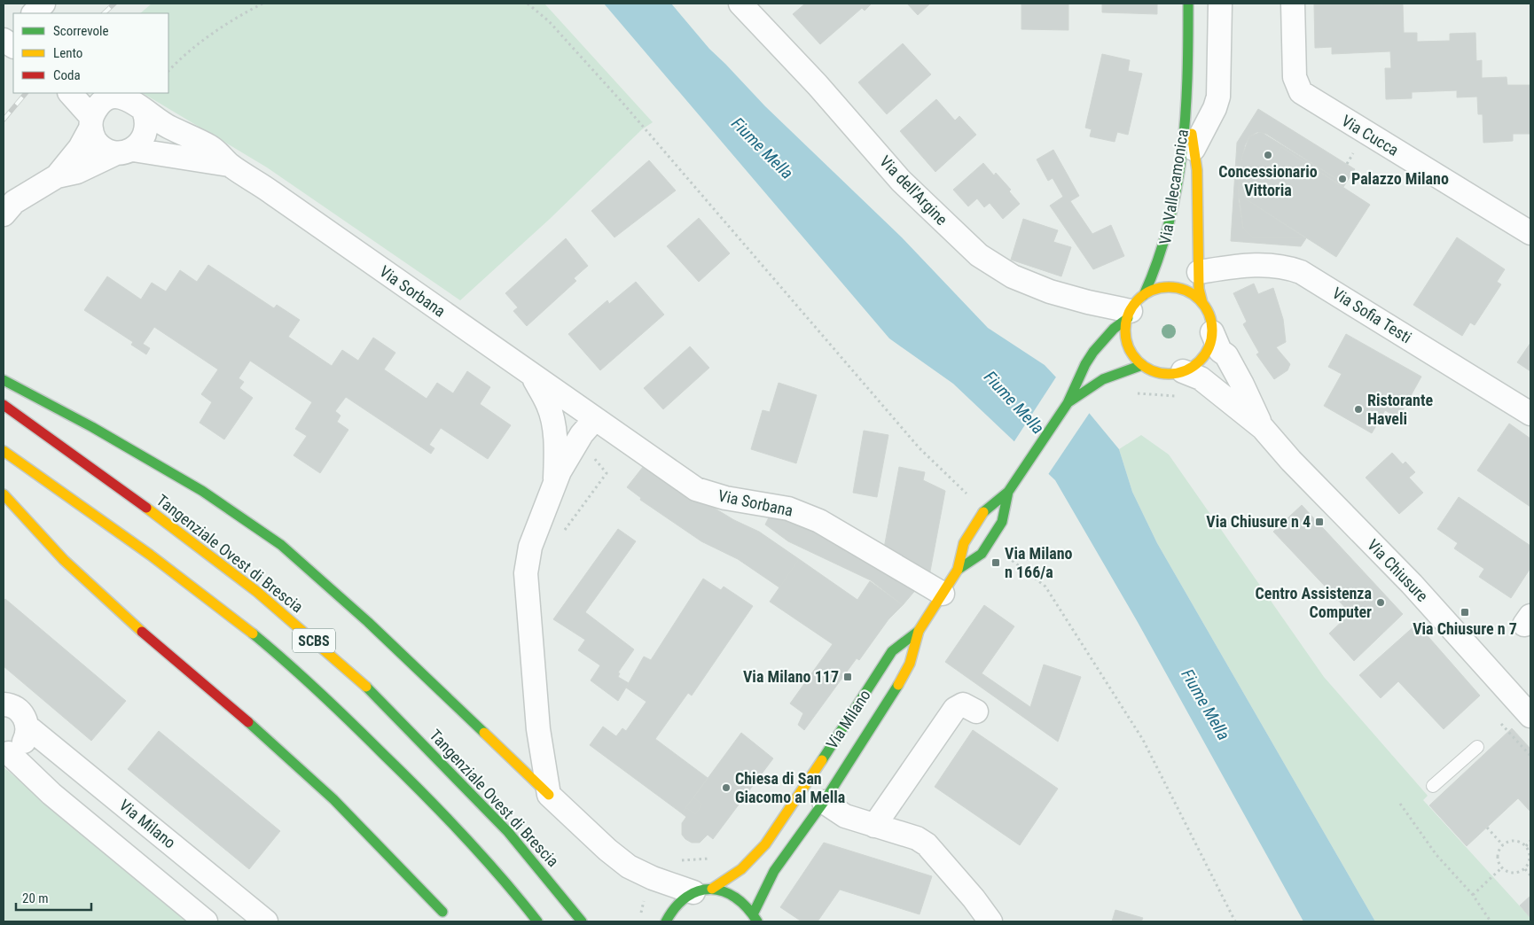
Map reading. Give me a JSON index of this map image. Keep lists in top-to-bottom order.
{
  "streets": {
    "main road": [
      "Via Vallecamonica",
      "Tangenziale Ovest di Brescia",
      "SCBS",
      "Via Milano"
    ],
    "street": [
      "Via Cucca",
      "Via dell'Argine",
      "Via Sorbana",
      "Via Sofia Testi",
      "Via Chiusure"
    ]
  },
  "crossings": [
    ["Via Vallecamonica", "Via dell'Argine"],
    ["Via Vallecamonica", "Via Sofia Testi"],
    ["Via Vallecamonica", "Via Chiusure"],
    ["Via Vallecamonica", "Via Milano"],
    ["Via dell'Argine", "Via Chiusure"],
    ["Via dell'Argine", "Via Milano"],
    ["Via Sorbana", "Via Milano"],
    ["Via Chiusure", "Via Milano"]
  ],
  "water": ["Fiume Mella"],
  "places": {
    "other": [
      "Concessionario Vittoria",
      "Palazzo Milano",
      "Ristorante Haveli",
      "Centro Assistenza Computer",
      "Chiesa di San Giacomo al Mella"
    ],
    "transit": [
      "Via Chiusure n 4",
      "Via Milano n 166/a",
      "Via Chiusure n 7",
      "Via Milano 117"
    ]
  },
  "legend": ["Scorrevole", "Lento", "Coda"],
  "scale_bar": "20 m"
}
